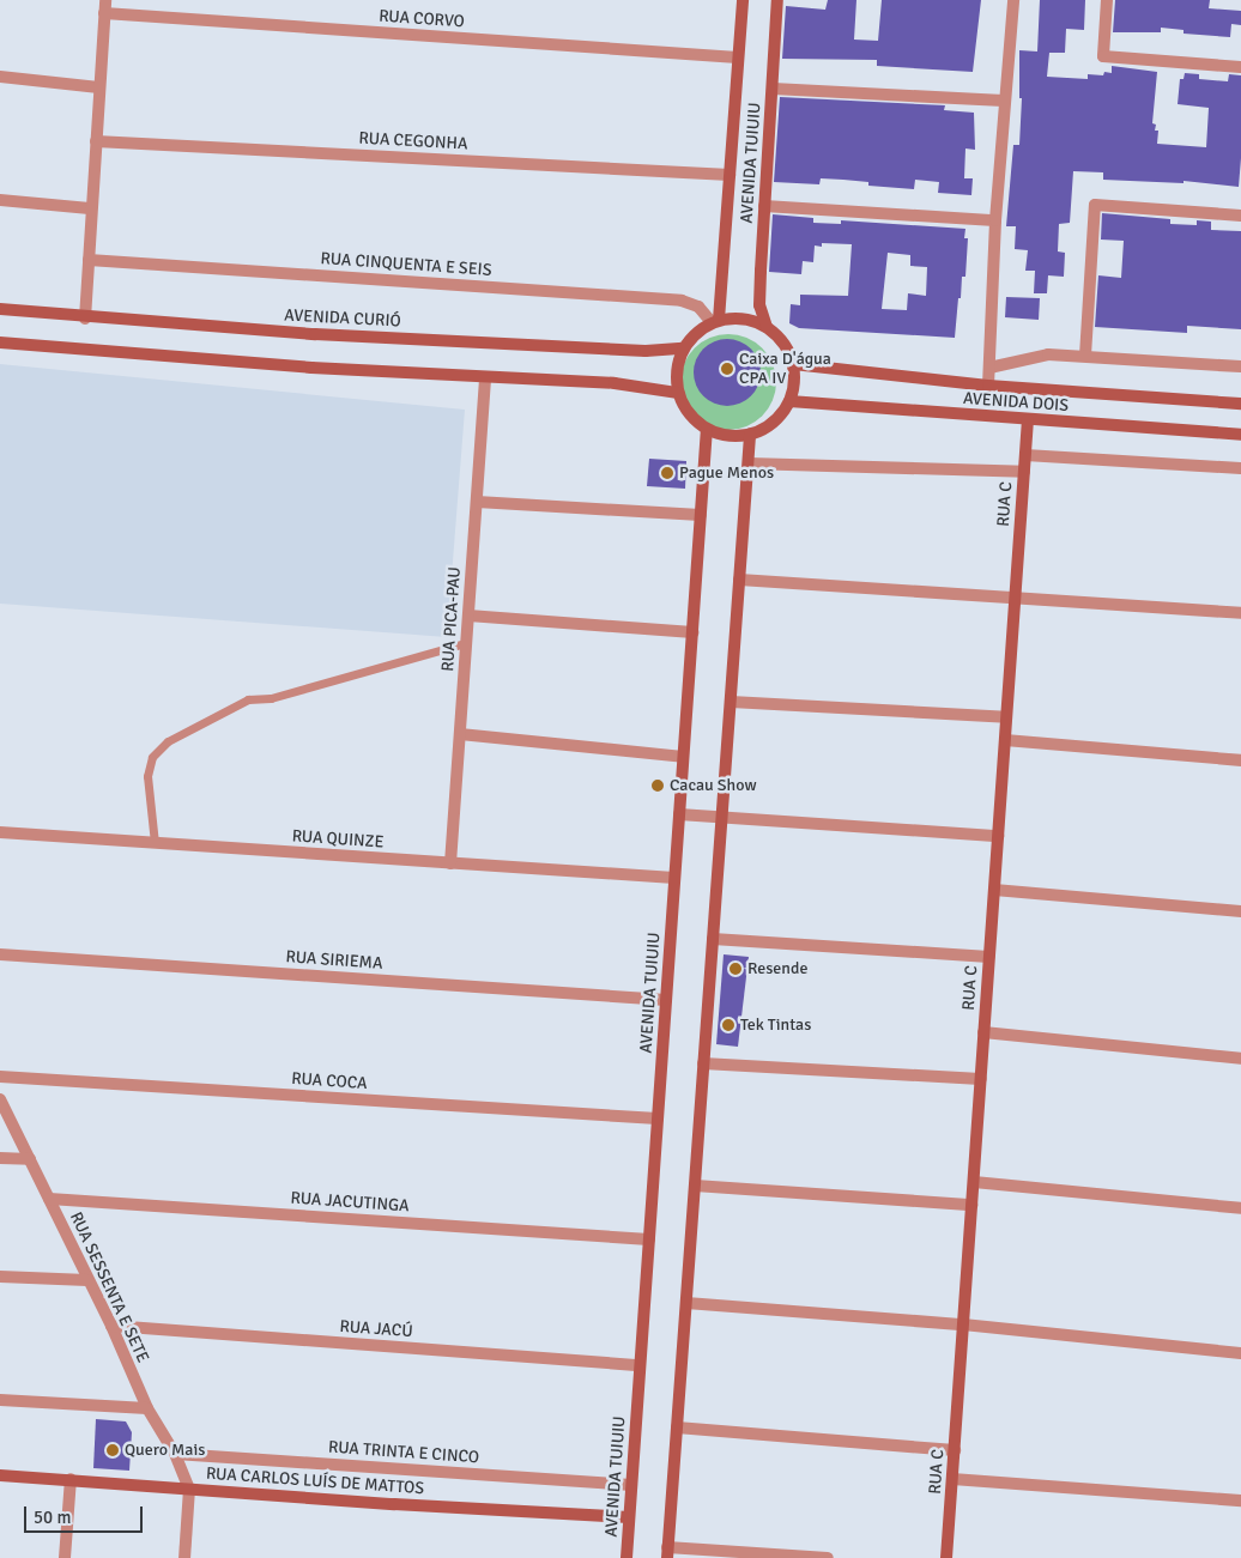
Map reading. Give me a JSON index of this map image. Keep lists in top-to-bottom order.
{
  "streets": {
    "main road": [
      "AVENIDA TUIUIU",
      "AVENIDA CURIÓ",
      "AVENIDA DOIS",
      "RUA C",
      "RUA CARLOS LUÍS DE MATTOS"
    ],
    "street": [
      "RUA CORVO",
      "RUA CEGONHA",
      "RUA CINQUENTA E SEIS",
      "RUA PICA-PAU",
      "RUA QUINZE",
      "RUA SIRIEMA",
      "RUA COCA",
      "RUA JACUTINGA",
      "RUA SESSENTA E SETE",
      "RUA JACÚ",
      "RUA TRINTA E CINCO"
    ]
  },
  "crossings": [
    ["RUA CORVO", "AVENIDA TUIUIU"],
    ["RUA CEGONHA", "AVENIDA TUIUIU"],
    ["AVENIDA TUIUIU", "RUA CINQUENTA E SEIS"],
    ["AVENIDA TUIUIU", "AVENIDA CURIÓ"],
    ["AVENIDA TUIUIU", "AVENIDA DOIS"],
    ["AVENIDA TUIUIU", "RUA QUINZE"],
    ["AVENIDA TUIUIU", "RUA SIRIEMA"],
    ["AVENIDA TUIUIU", "RUA COCA"],
    ["AVENIDA TUIUIU", "RUA JACUTINGA"],
    ["AVENIDA TUIUIU", "RUA JACÚ"],
    ["AVENIDA TUIUIU", "RUA TRINTA E CINCO"],
    ["AVENIDA TUIUIU", "RUA CARLOS LUÍS DE MATTOS"],
    ["RUA CINQUENTA E SEIS", "AVENIDA CURIÓ"],
    ["RUA CINQUENTA E SEIS", "AVENIDA DOIS"],
    ["AVENIDA CURIÓ", "AVENIDA DOIS"],
    ["AVENIDA DOIS", "RUA C"],
    ["RUA PICA-PAU", "RUA QUINZE"],
    ["RUA JACUTINGA", "RUA SESSENTA E SETE"],
    ["RUA SESSENTA E SETE", "RUA JACÚ"],
    ["RUA SESSENTA E SETE", "RUA TRINTA E CINCO"],
    ["RUA SESSENTA E SETE", "RUA CARLOS LUÍS DE MATTOS"]
  ],
  "places": [
    "Caixa D'água CPA IV",
    "Pague Menos",
    "Cacau Show",
    "Resende",
    "Tek Tintas",
    "Quero Mais"
  ],
  "scale_bar": "50 m"
}
